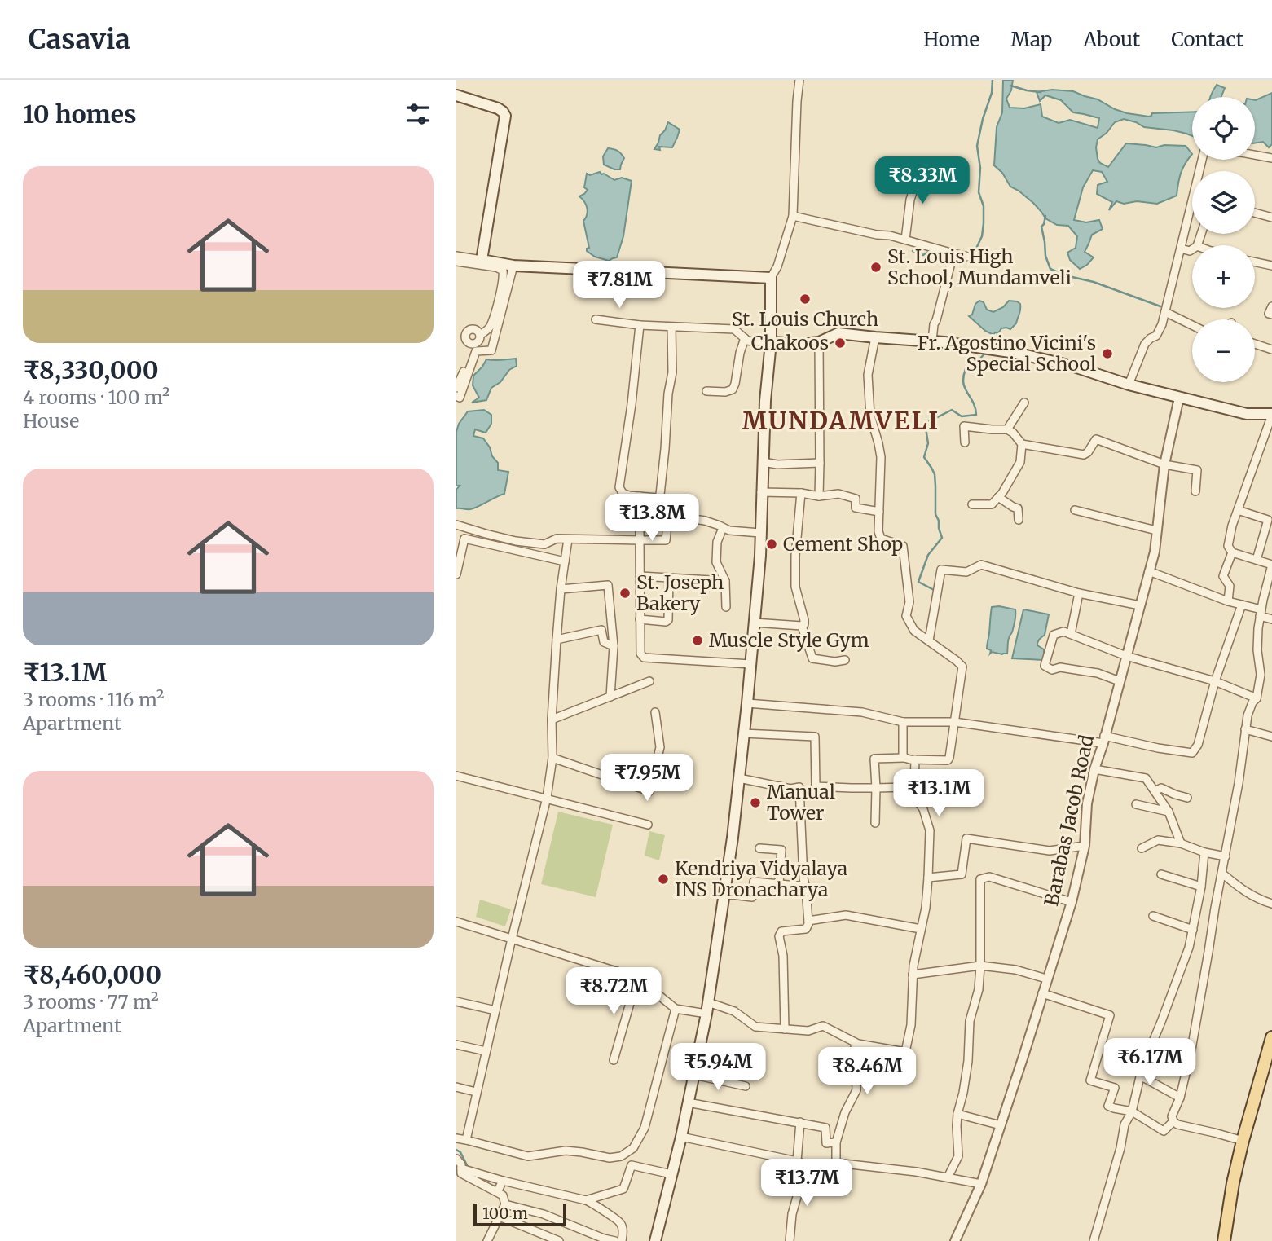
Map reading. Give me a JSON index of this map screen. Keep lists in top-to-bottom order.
{
  "streets": {
    "street": ["Barabas Jacob Road"]
  },
  "districts": ["MUNDAMVELI"],
  "places": [
    "St. Louis High School, Mundamveli",
    "St. Louis Church",
    "Chakoos",
    "Fr. Agostino Vicini's Special School",
    "Cement Shop",
    "St. Joseph Bakery",
    "Muscle Style Gym",
    "Manual Tower",
    "Kendriya Vidyalaya INS Dronacharya"
  ],
  "scale_bar": "100 m",
  "page": {
    "header": "Casavia",
    "nav": [
      "Home",
      "Map",
      "About",
      "Contact"
    ],
    "heading": "10 homes",
    "map_buttons": ["+", "−"],
    "list": [
      {
        "name": "₹8,330,000",
        "note": "4 rooms · 100 m² · House"
      },
      {
        "name": "₹13.1M",
        "note": "3 rooms · 116 m² · Apartment"
      },
      {
        "name": "₹8,460,000",
        "note": "3 rooms · 77 m² · Apartment"
      }
    ],
    "price": [
      "₹8.33M",
      "₹7.81M",
      "₹13.8M",
      "₹7.95M",
      "₹13.1M",
      "₹8.72M",
      "₹6.17M",
      "₹5.94M",
      "₹8.46M",
      "₹13.7M"
    ],
    "scale": "100 m"
  }
}
